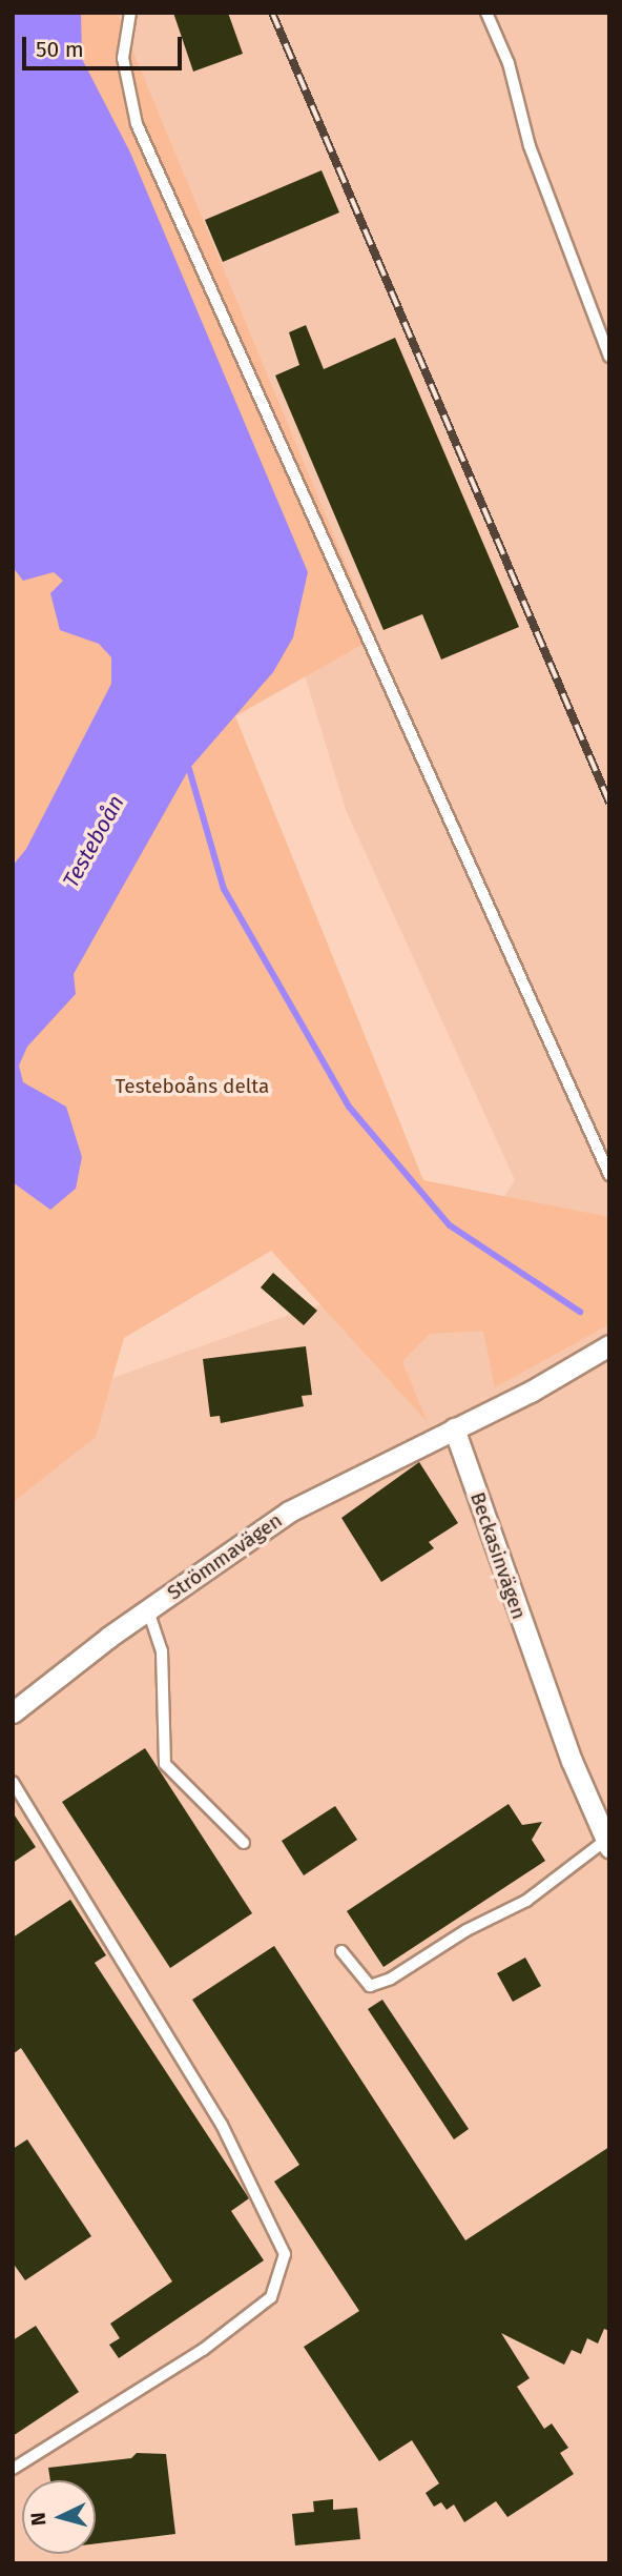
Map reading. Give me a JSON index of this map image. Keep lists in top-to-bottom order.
{
  "streets": {
    "street": ["Beckasinvägen", "Strömmavägen"]
  },
  "crossings": [
    ["Beckasinvägen", "Strömmavägen"]
  ],
  "water": ["Testeboån"],
  "parks": ["Testeboåns delta"],
  "scale_bar": "50 m",
  "north": "left"
}
